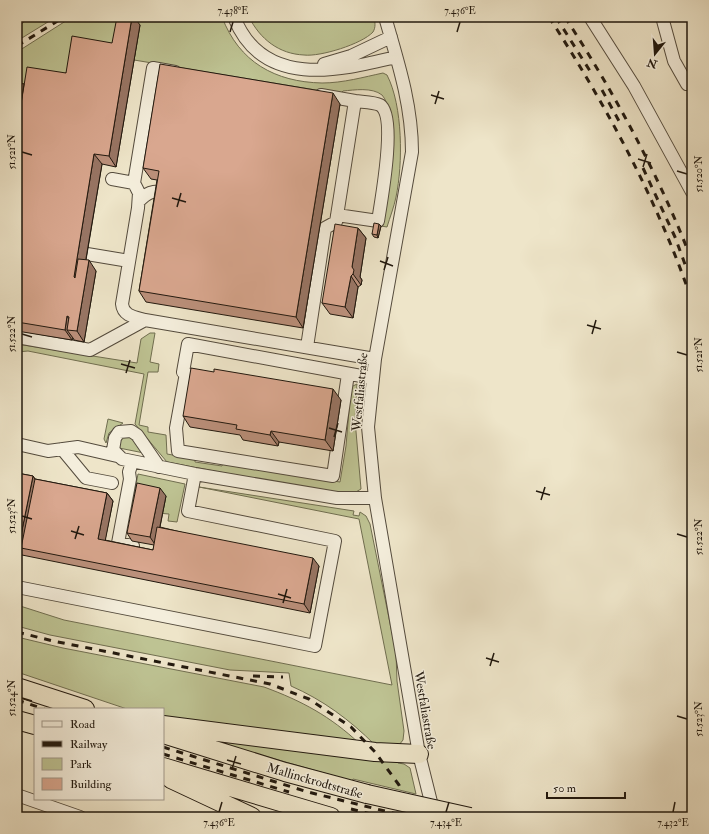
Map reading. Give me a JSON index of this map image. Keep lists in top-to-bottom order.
{
  "streets": {
    "highway": ["Mallinckrodtstraße"],
    "street": ["Westfaliastraße"]
  },
  "legend": [
    "Road",
    "Railway",
    "Park",
    "Building"
  ],
  "scale_bar": "50 m",
  "north": "bottom",
  "coordinates": [
    "7.438°E",
    "7.436°E",
    "51.521°N",
    "51.520°N",
    "51.522°N",
    "51.523°N",
    "51.524°N",
    "7.434°E",
    "7.432°E"
  ]
}
